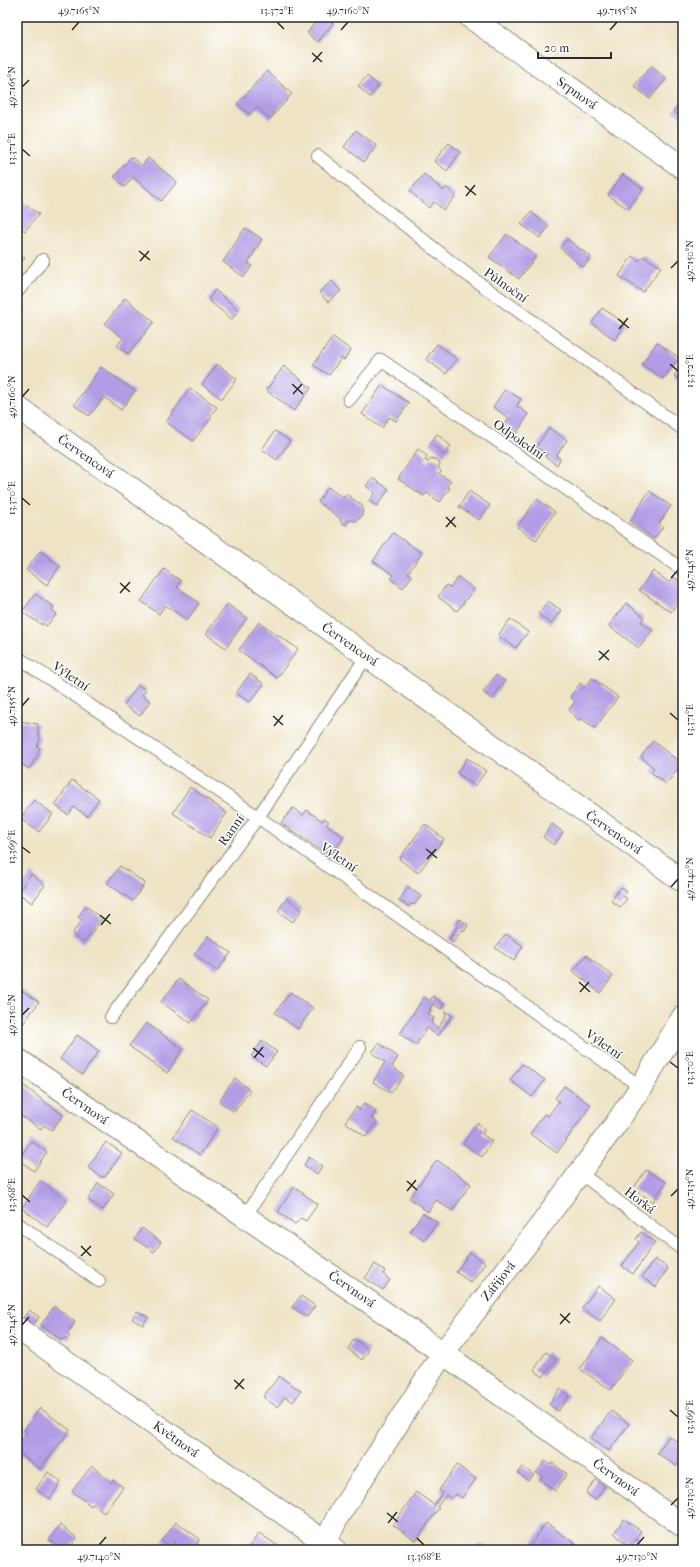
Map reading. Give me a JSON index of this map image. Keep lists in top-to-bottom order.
{
  "streets": {
    "street": [
      "Srpnová",
      "Červencová",
      "Červnová",
      "Zářijová",
      "Květnová"
    ],
    "lane": [
      "Půlnoční",
      "Odpolední",
      "Výletní",
      "Ranní",
      "Horká"
    ]
  },
  "crossings": [
    ["Červencová", "Ranní"],
    ["Výletní", "Ranní"],
    ["Výletní", "Zářijová"],
    ["Červnová", "Zářijová"],
    ["Horká", "Zářijová"],
    ["Zářijová", "Květnová"]
  ],
  "scale_bar": "20 m",
  "coordinates": [
    "49.7165°N",
    "13.372°E",
    "49.7160°N",
    "49.7155°N",
    "13.371°E",
    "49.7150°N",
    "13.370°E",
    "49.7145°N",
    "13.369°E",
    "49.7140°N",
    "49.7135°N",
    "13.368°E",
    "49.7130°N"
  ]
}
